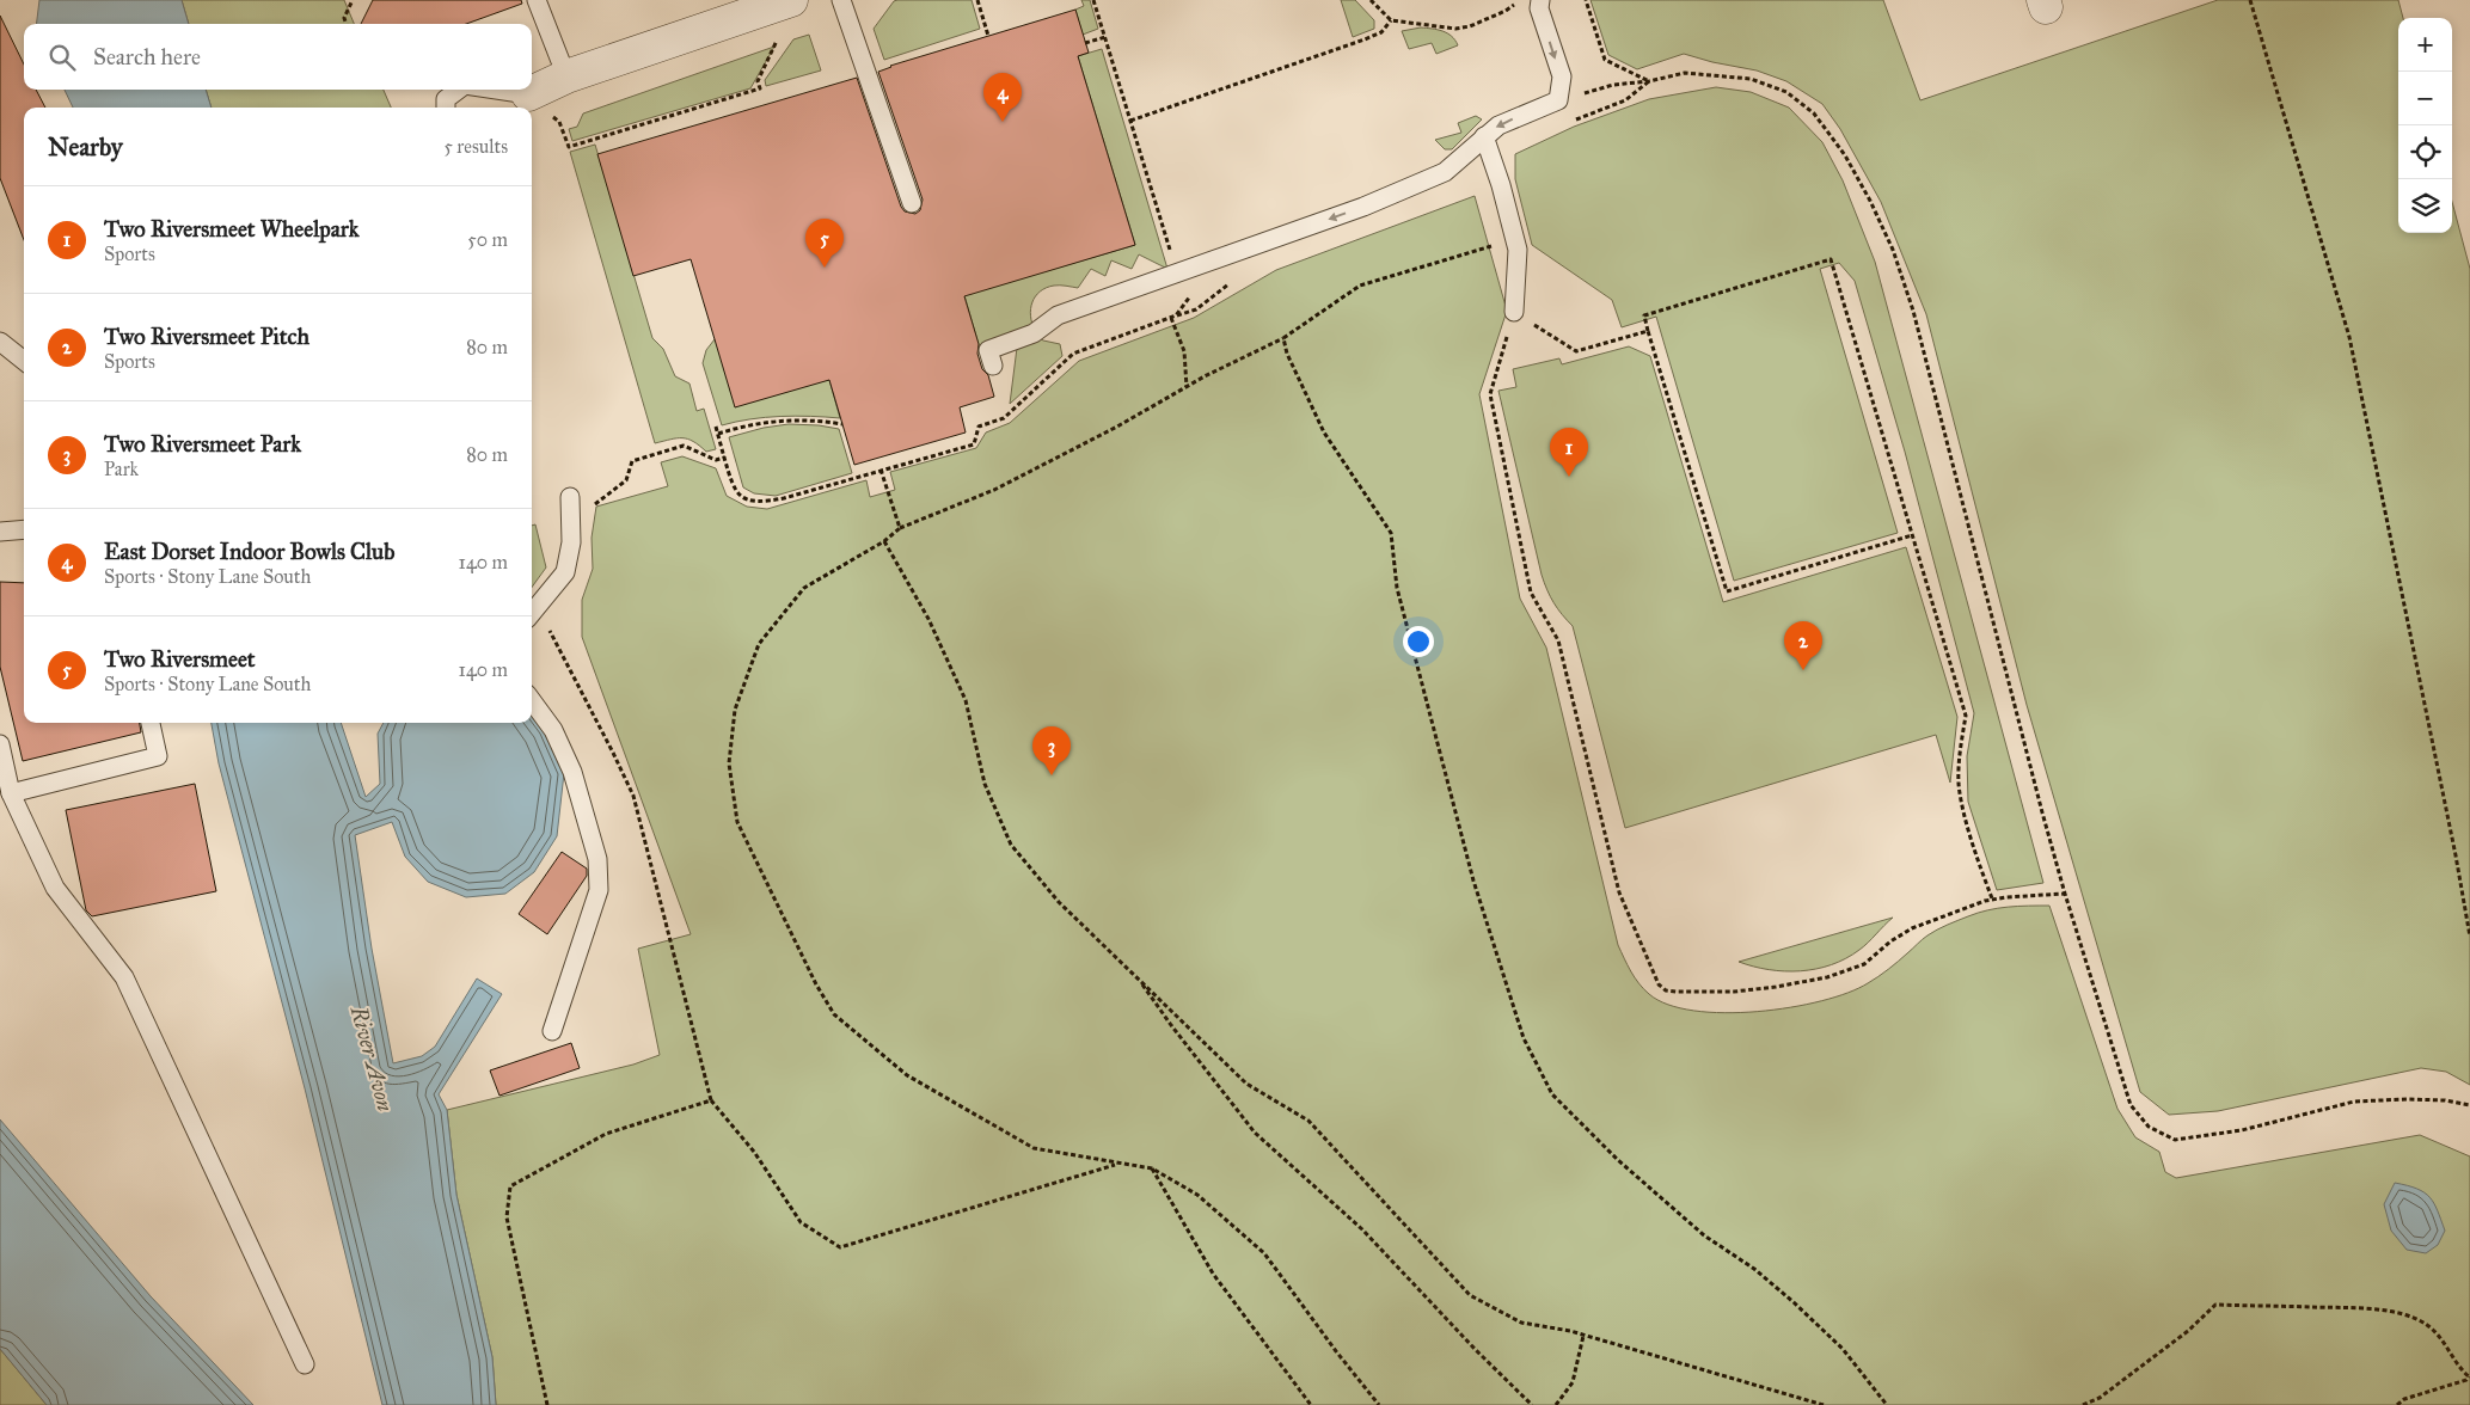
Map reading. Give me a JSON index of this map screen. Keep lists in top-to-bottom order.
{
  "water": ["River Avon"],
  "page": {
    "map_buttons": ["+", "−"],
    "search": "Search here",
    "pins": [
      "4",
      "5",
      "1",
      "2",
      "3"
    ],
    "heading": ["Nearby", "5 results"],
    "list": [
      {
        "mark": "1",
        "name": "Two Riversmeet Wheelpark",
        "note": "Sports",
        "value": "50 m"
      },
      {
        "mark": "2",
        "name": "Two Riversmeet Pitch",
        "note": "Sports",
        "value": "80 m"
      },
      {
        "mark": "3",
        "name": "Two Riversmeet Park",
        "note": "Park",
        "value": "80 m"
      },
      {
        "mark": "4",
        "name": "East Dorset Indoor Bowls Club",
        "note": "Sports · Stony Lane South",
        "value": "140 m"
      },
      {
        "mark": "5",
        "name": "Two Riversmeet",
        "note": "Sports · Stony Lane South",
        "value": "140 m"
      }
    ]
  }
}
